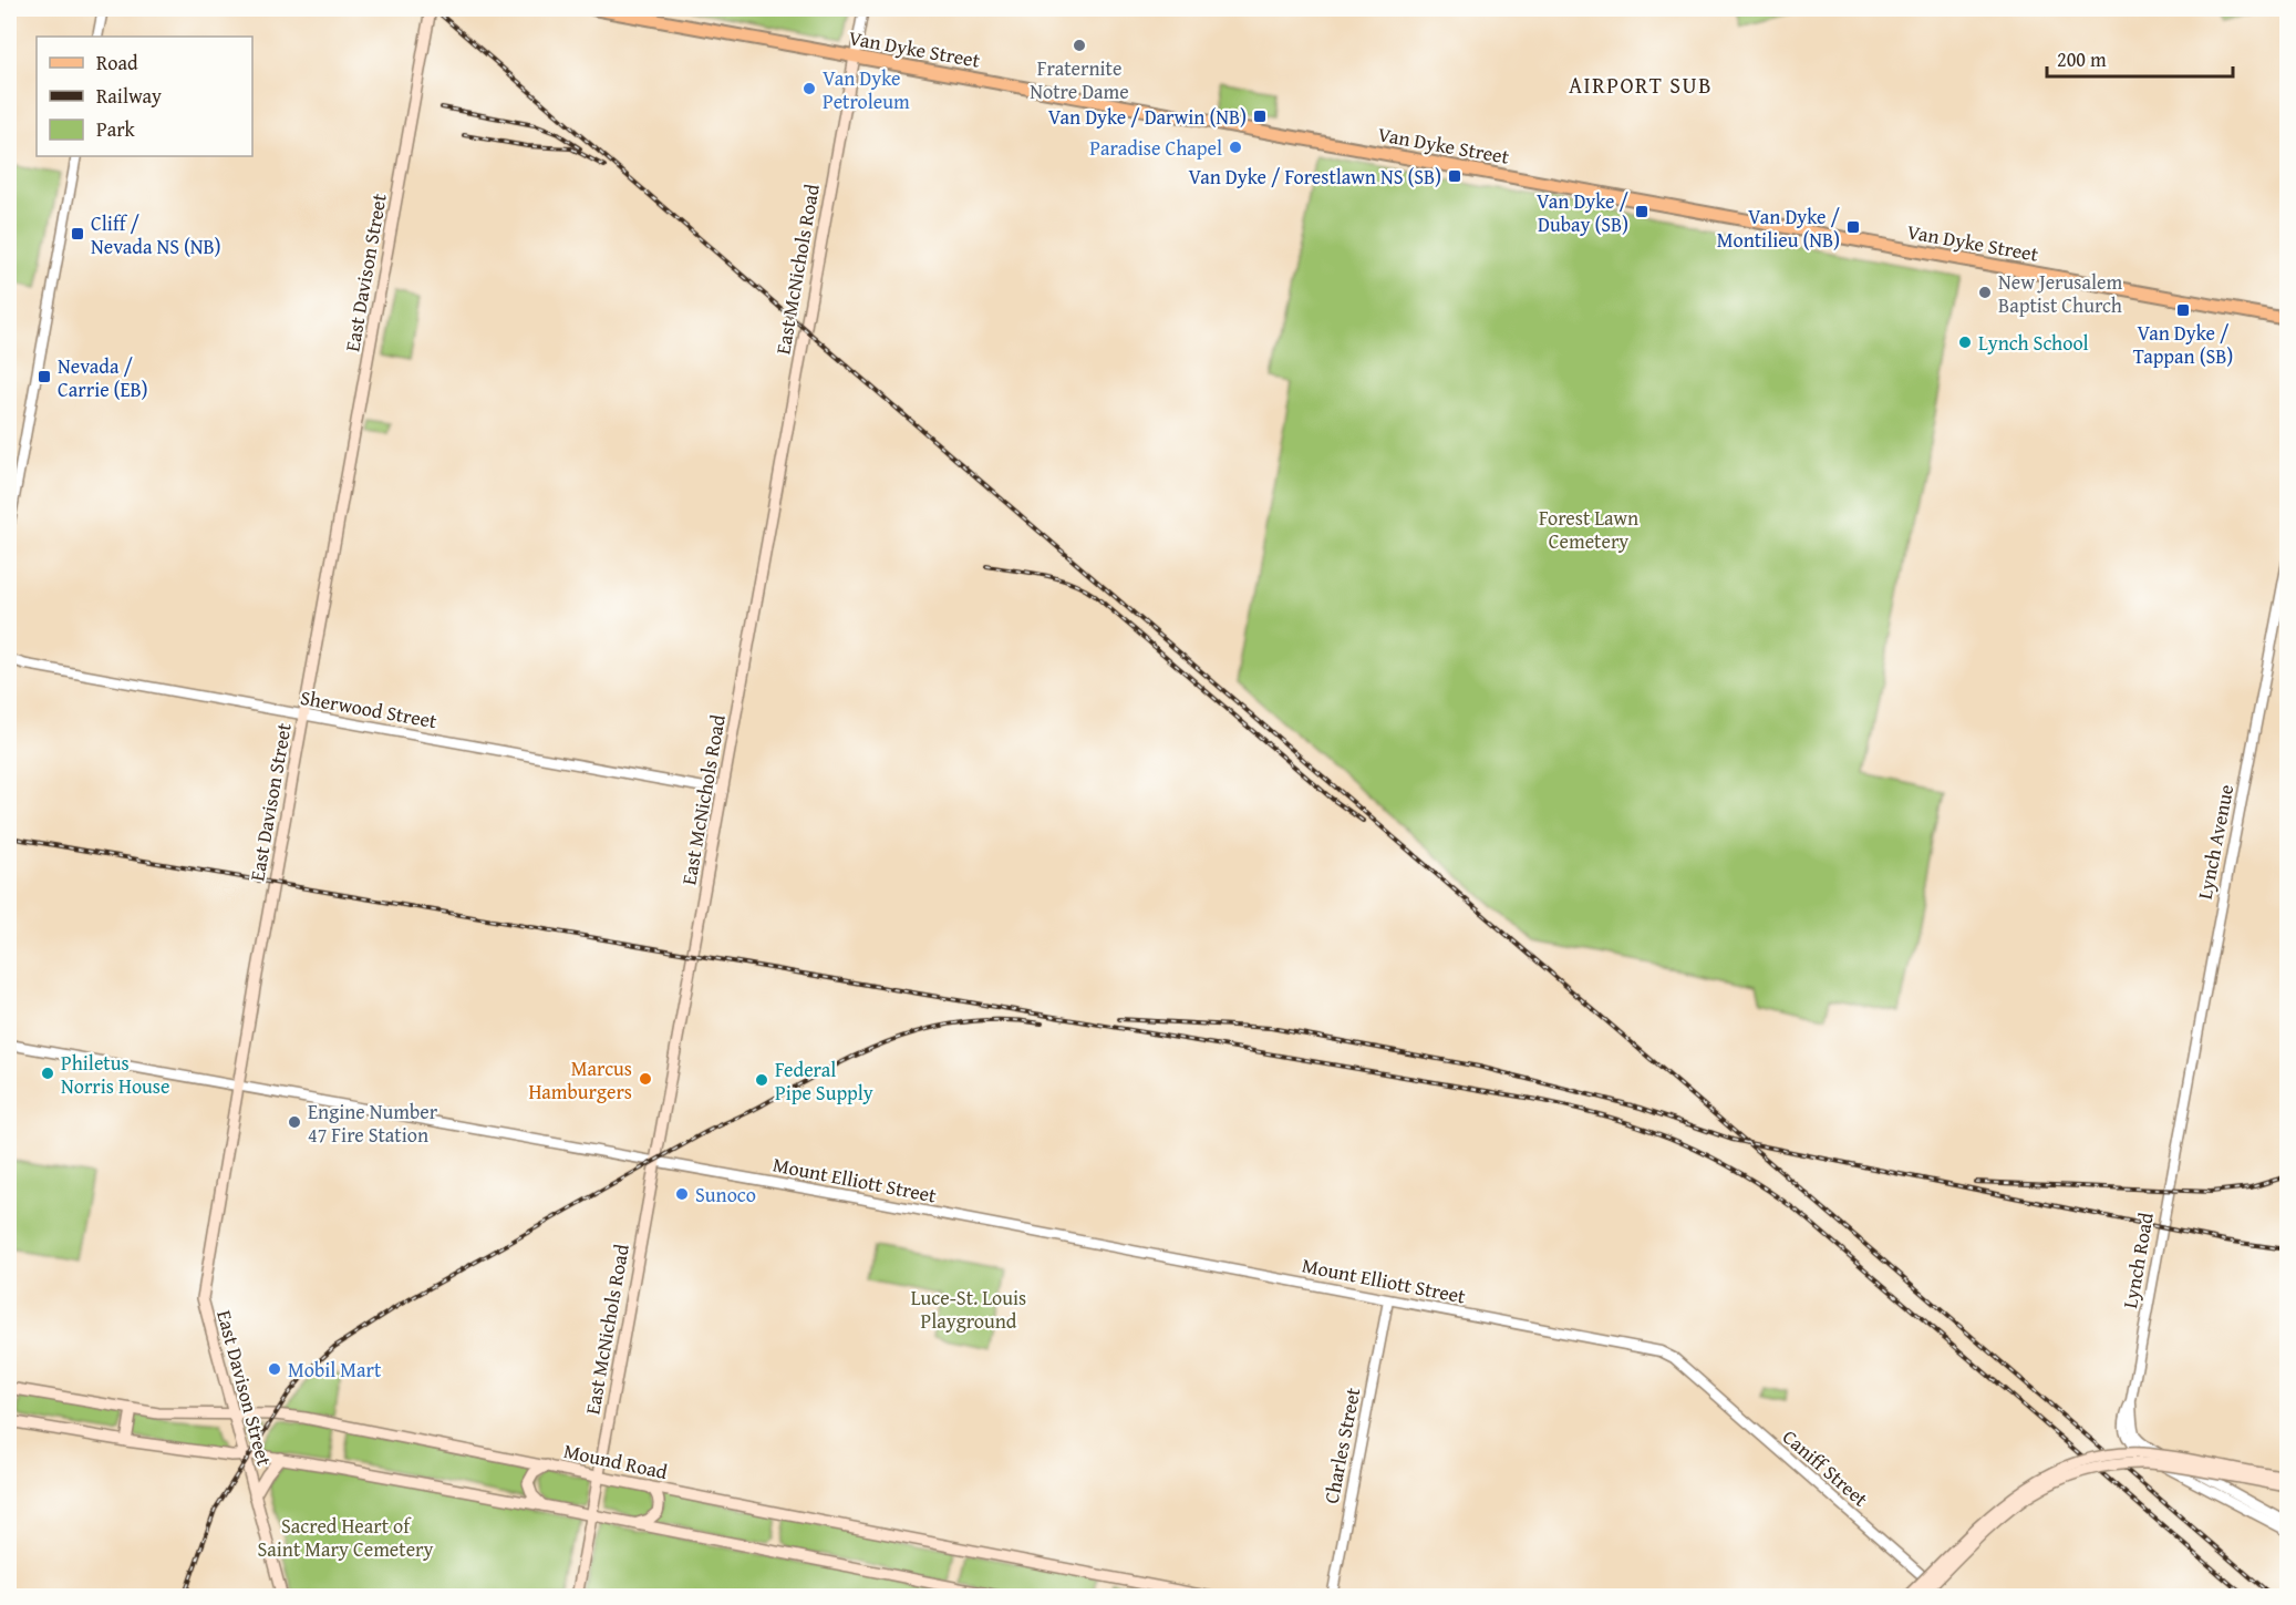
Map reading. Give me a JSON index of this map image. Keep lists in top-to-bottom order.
{
  "streets": {
    "main road": [
      "Van Dyke Street",
      "East McNichols Road",
      "East Davison Street",
      "Mound Road"
    ],
    "street": [
      "Sherwood Street",
      "Lynch Avenue",
      "Mount Elliott Street",
      "Lynch Road",
      "Charles Street",
      "Caniff Street"
    ]
  },
  "crossings": [
    ["Van Dyke Street", "East McNichols Road"],
    ["East McNichols Road", "Sherwood Street"],
    ["East McNichols Road", "Mount Elliott Street"],
    ["East McNichols Road", "Mound Road"],
    ["East Davison Street", "Sherwood Street"],
    ["East Davison Street", "Mount Elliott Street"],
    ["East Davison Street", "Mound Road"],
    ["Lynch Avenue", "Lynch Road"],
    ["Mount Elliott Street", "Charles Street"],
    ["Mount Elliott Street", "Caniff Street"]
  ],
  "districts": ["AIRPORT SUB"],
  "parks": ["Forest Lawn Cemetery", "Luce-St. Louis Playground", "Sacred Heart of Saint Mary Cemetery"],
  "places": {
    "other": [
      "Fraternite Notre Dame",
      "Van Dyke Petroleum",
      "Paradise Chapel",
      "New Jerusalem Baptist Church",
      "Lynch School",
      "Philetus Norris House",
      "Marcus Hamburgers",
      "Federal Pipe Supply",
      "Engine Number 47 Fire Station",
      "Sunoco",
      "Mobil Mart"
    ],
    "transit": [
      "Van Dyke / Darwin (NB)",
      "Van Dyke / Forestlawn NS (SB)",
      "Van Dyke / Dubay (SB)",
      "Van Dyke / Montilieu (NB)",
      "Cliff / Nevada NS (NB)",
      "Van Dyke / Tappan (SB)",
      "Nevada / Carrie (EB)"
    ]
  },
  "legend": ["Road", "Railway", "Park"],
  "scale_bar": "200 m"
}
